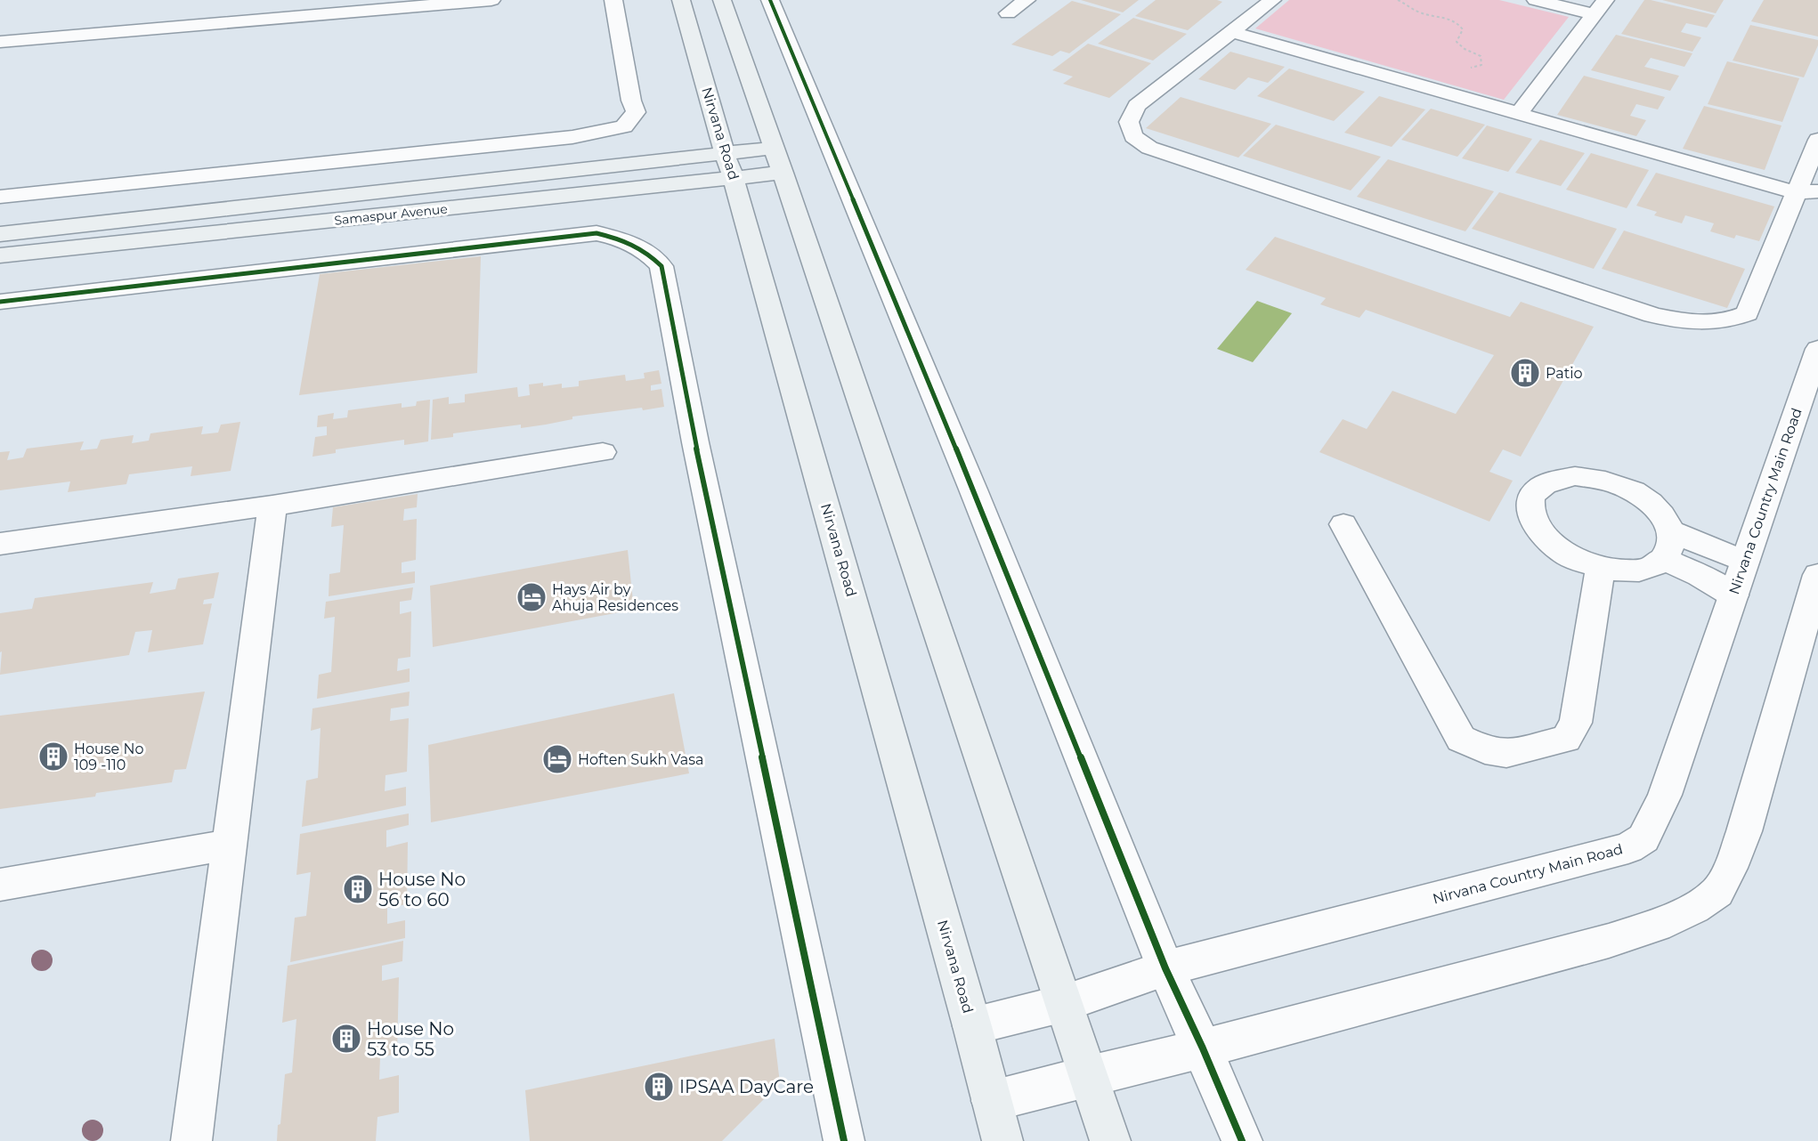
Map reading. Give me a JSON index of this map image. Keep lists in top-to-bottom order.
{
  "streets": {
    "main road": ["Nirvana Road", "Samaspur Avenue"],
    "street": ["Nirvana Country Main Road"]
  },
  "crossings": [
    ["Nirvana Road", "Samaspur Avenue"],
    ["Nirvana Road", "Nirvana Country Main Road"]
  ],
  "places": {
    "building": [
      "Patio",
      "House No 109 -110",
      "House No 56 to 60",
      "House No 53 to 55",
      "IPSAA DayCare"
    ],
    "hotel": ["Hays Air by Ahuja Residences", "Hoften Sukh Vasa"]
  }
}
